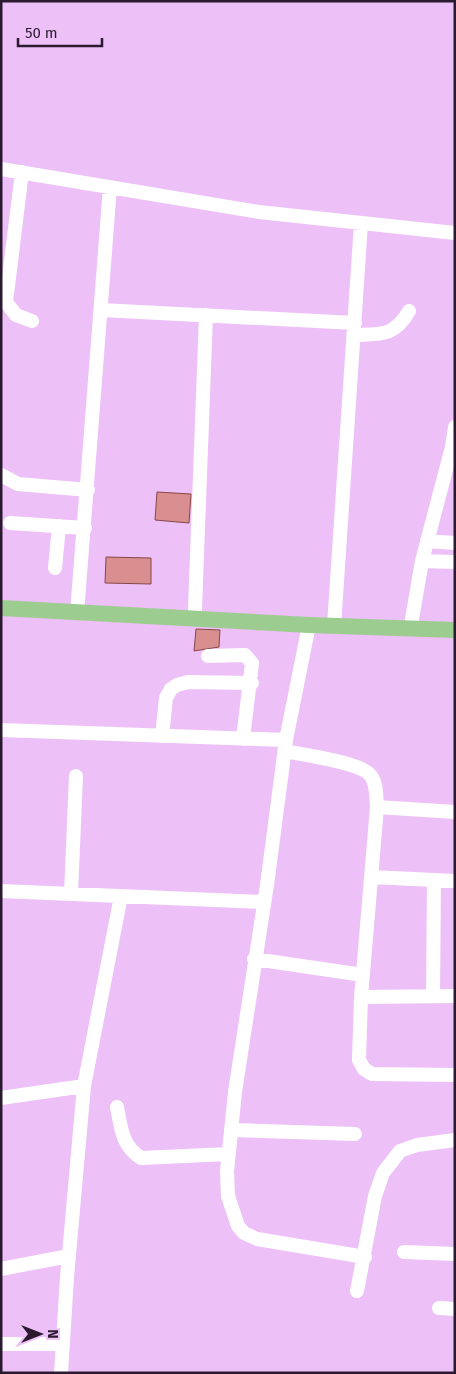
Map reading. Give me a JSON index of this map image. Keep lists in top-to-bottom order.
{
  "scale_bar": "50 m",
  "north": "right"
}
